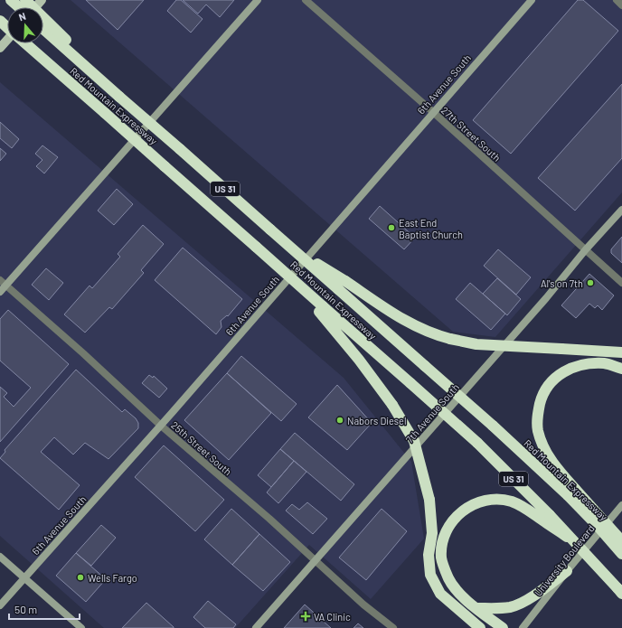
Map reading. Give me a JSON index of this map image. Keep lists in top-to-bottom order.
{
  "streets": {
    "highway": ["Red Mountain Expressway", "US 31"],
    "street": [
      "6th Avenue South",
      "27th Street South",
      "7th Avenue South",
      "25th Street South",
      "University Boulevard"
    ]
  },
  "crossings": [
    ["6th Avenue South", "27th Street South"],
    ["6th Avenue South", "25th Street South"],
    ["27th Street South", "7th Avenue South"],
    ["7th Avenue South", "25th Street South"]
  ],
  "places": {
    "other": [
      "East End Baptist Church",
      "Al's on 7th",
      "Nabors Diesel",
      "Wells Fargo"
    ],
    "health": ["VA Clinic"]
  },
  "scale_bar": "50 m",
  "north": "top"
}
